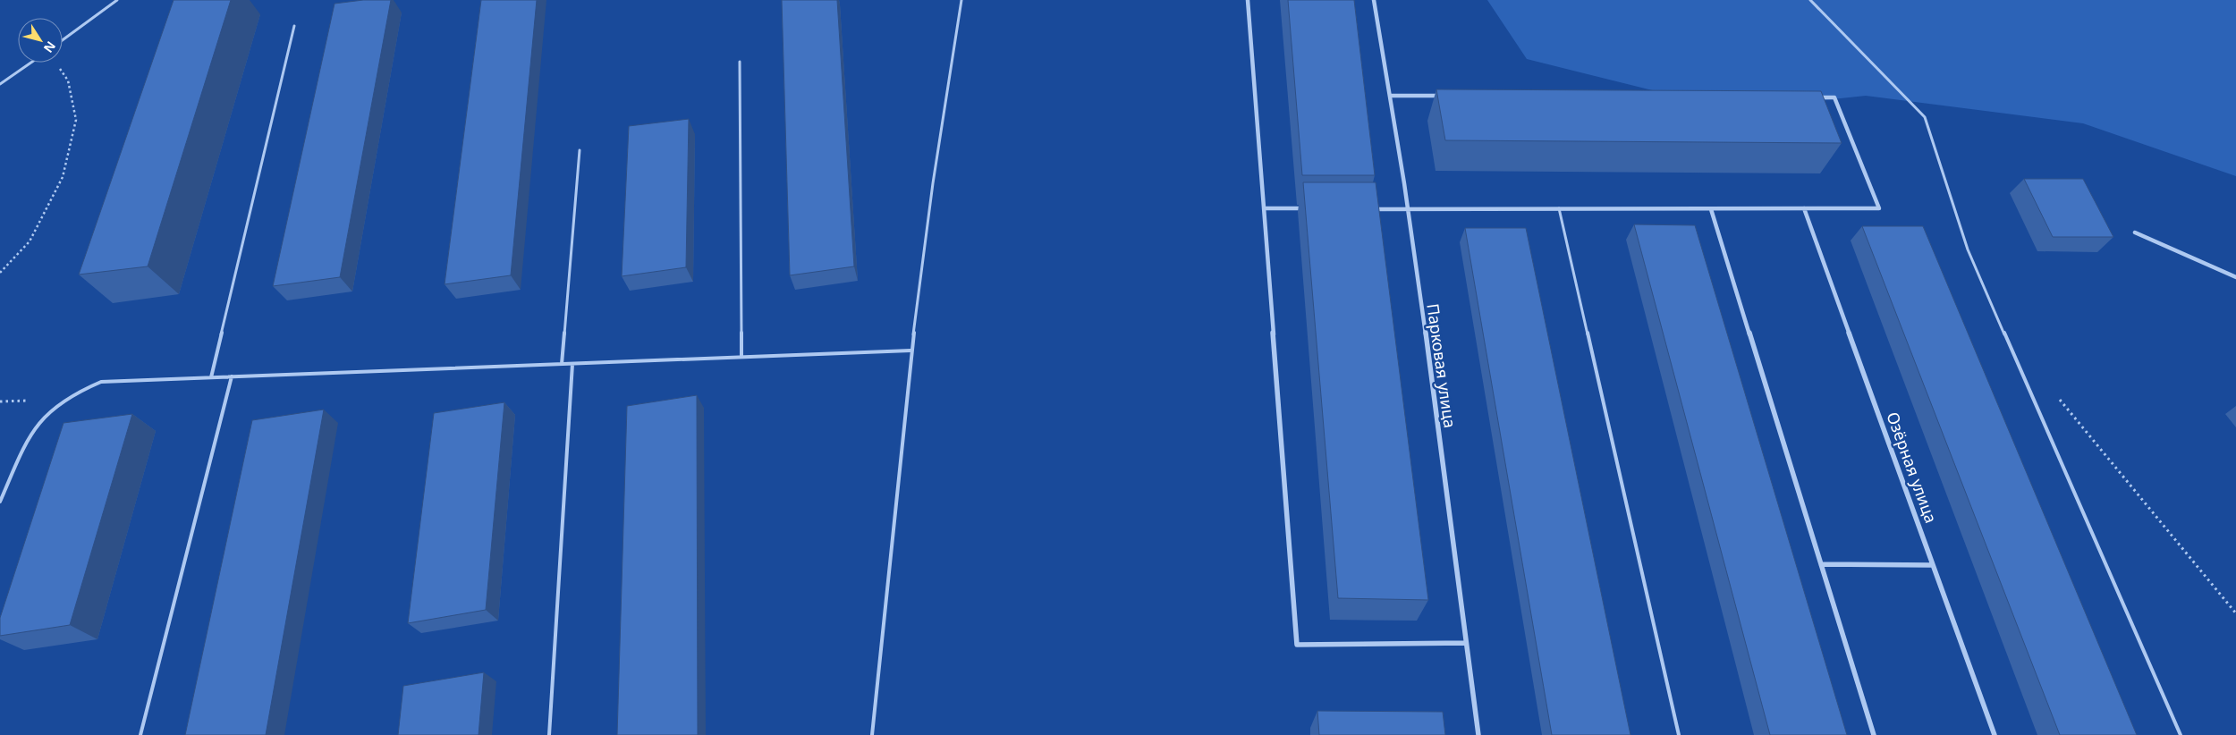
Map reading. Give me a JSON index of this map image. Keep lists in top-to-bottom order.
{
  "streets": {
    "street": ["Парковая улица", "Озёрная улица"]
  },
  "north": "bottom right"
}
